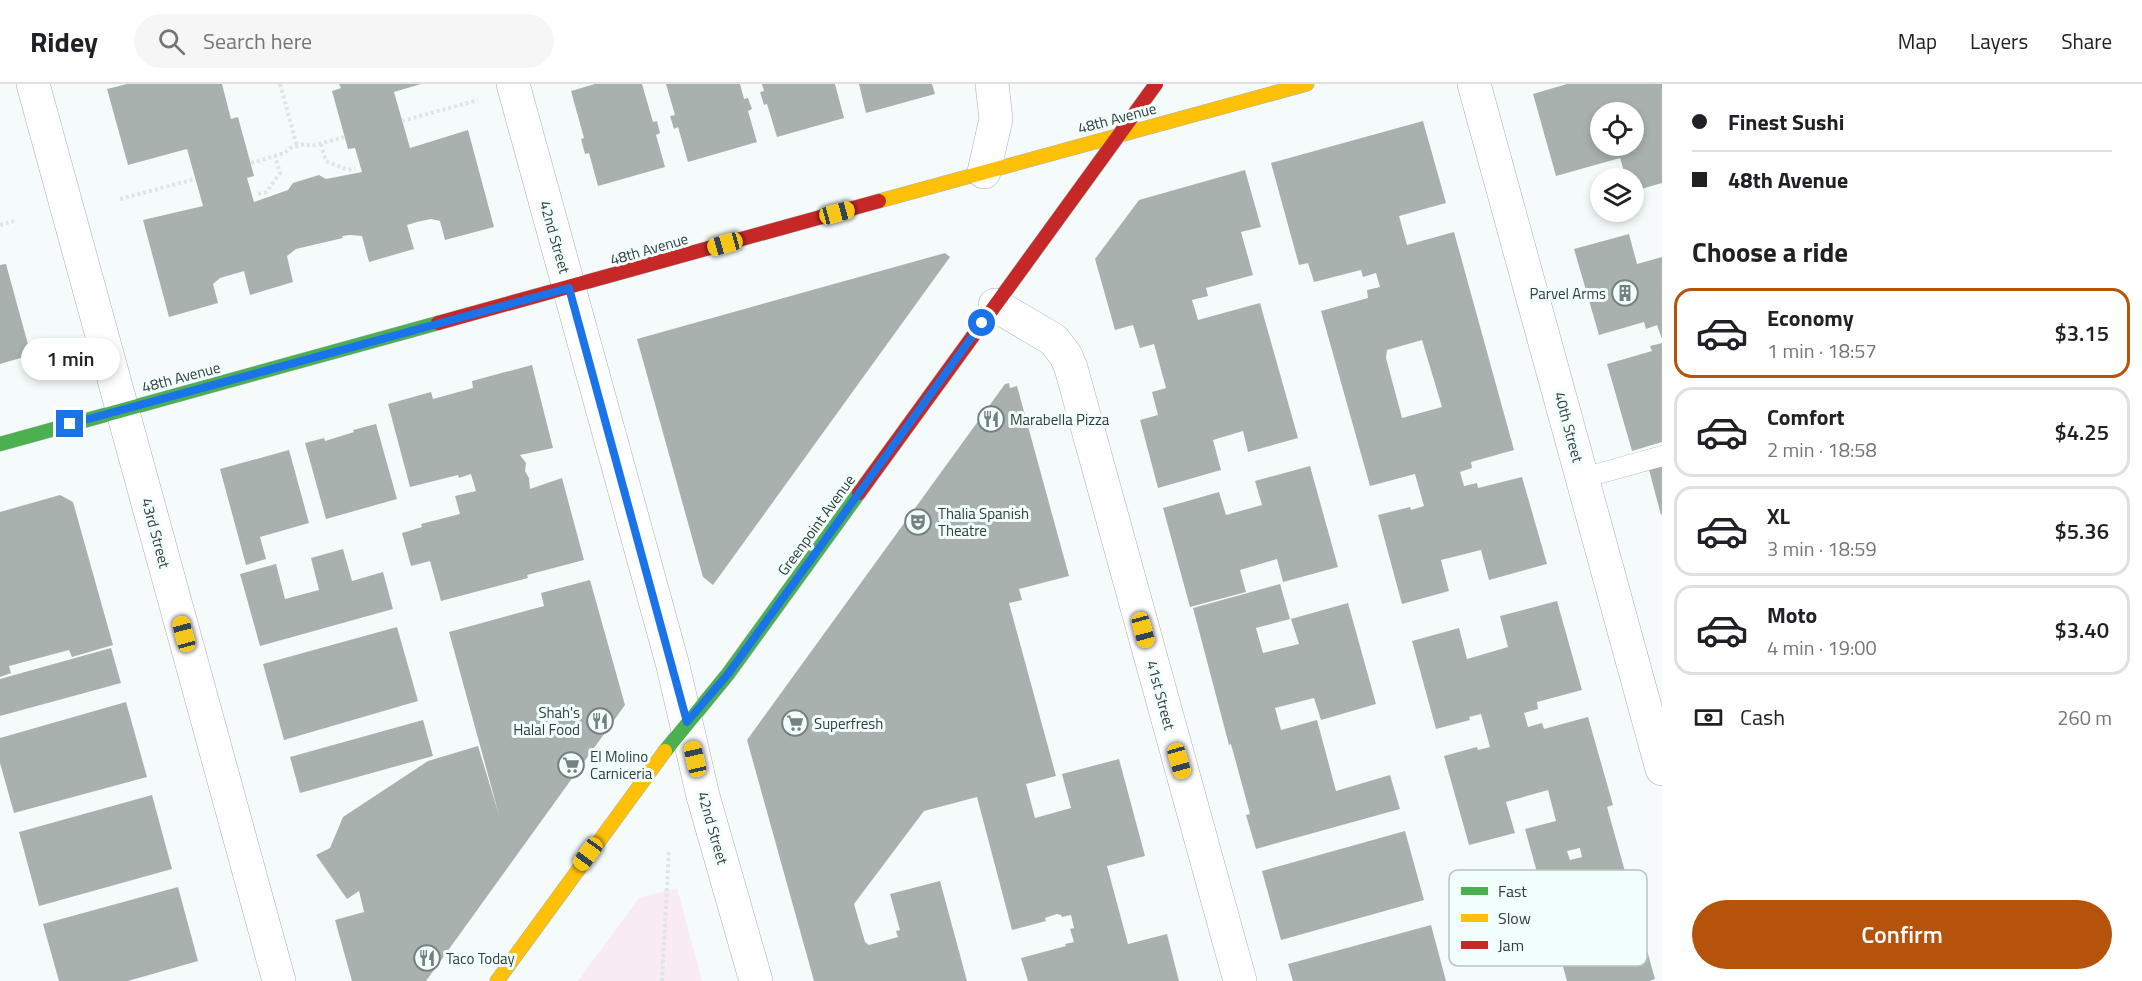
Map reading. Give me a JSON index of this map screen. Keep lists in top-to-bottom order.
{
  "streets": {
    "street": [
      "48th Avenue",
      "42nd Street",
      "40th Street",
      "Greenpoint Avenue",
      "43rd Street",
      "41st Street"
    ]
  },
  "crossings": [
    ["48th Avenue", "42nd Street"],
    ["48th Avenue", "Greenpoint Avenue"],
    ["48th Avenue", "43rd Street"],
    ["42nd Street", "Greenpoint Avenue"],
    ["Greenpoint Avenue", "41st Street"]
  ],
  "places": {
    "building": ["Parvel Arms"],
    "restaurant": ["Marabella Pizza", "Shah's Halal Food", "Taco Today"],
    "theatre": ["Thalia Spanish Theatre"],
    "supermarket": ["Superfresh", "El Molino Carniceria"]
  },
  "legend": ["Fast", "Slow", "Jam"],
  "page": {
    "header": "Ridey",
    "search": "Search here",
    "nav": ["Map", "Layers", "Share"],
    "banner": ["Finest Sushi", "48th Avenue"],
    "heading": "Choose a ride",
    "list": [
      {
        "name": "Economy",
        "note": "1 min · 18:57",
        "value": "$3.15"
      },
      {
        "name": "Comfort",
        "note": "2 min · 18:58",
        "value": "$4.25"
      },
      {
        "name": "XL",
        "note": "3 min · 18:59",
        "value": "$5.36"
      },
      {
        "name": "Moto",
        "note": "4 min · 19:00",
        "value": "$3.40"
      }
    ],
    "bubble": "1 min",
    "pay": ["Cash", "260 m"],
    "buttons": "Confirm"
  }
}
